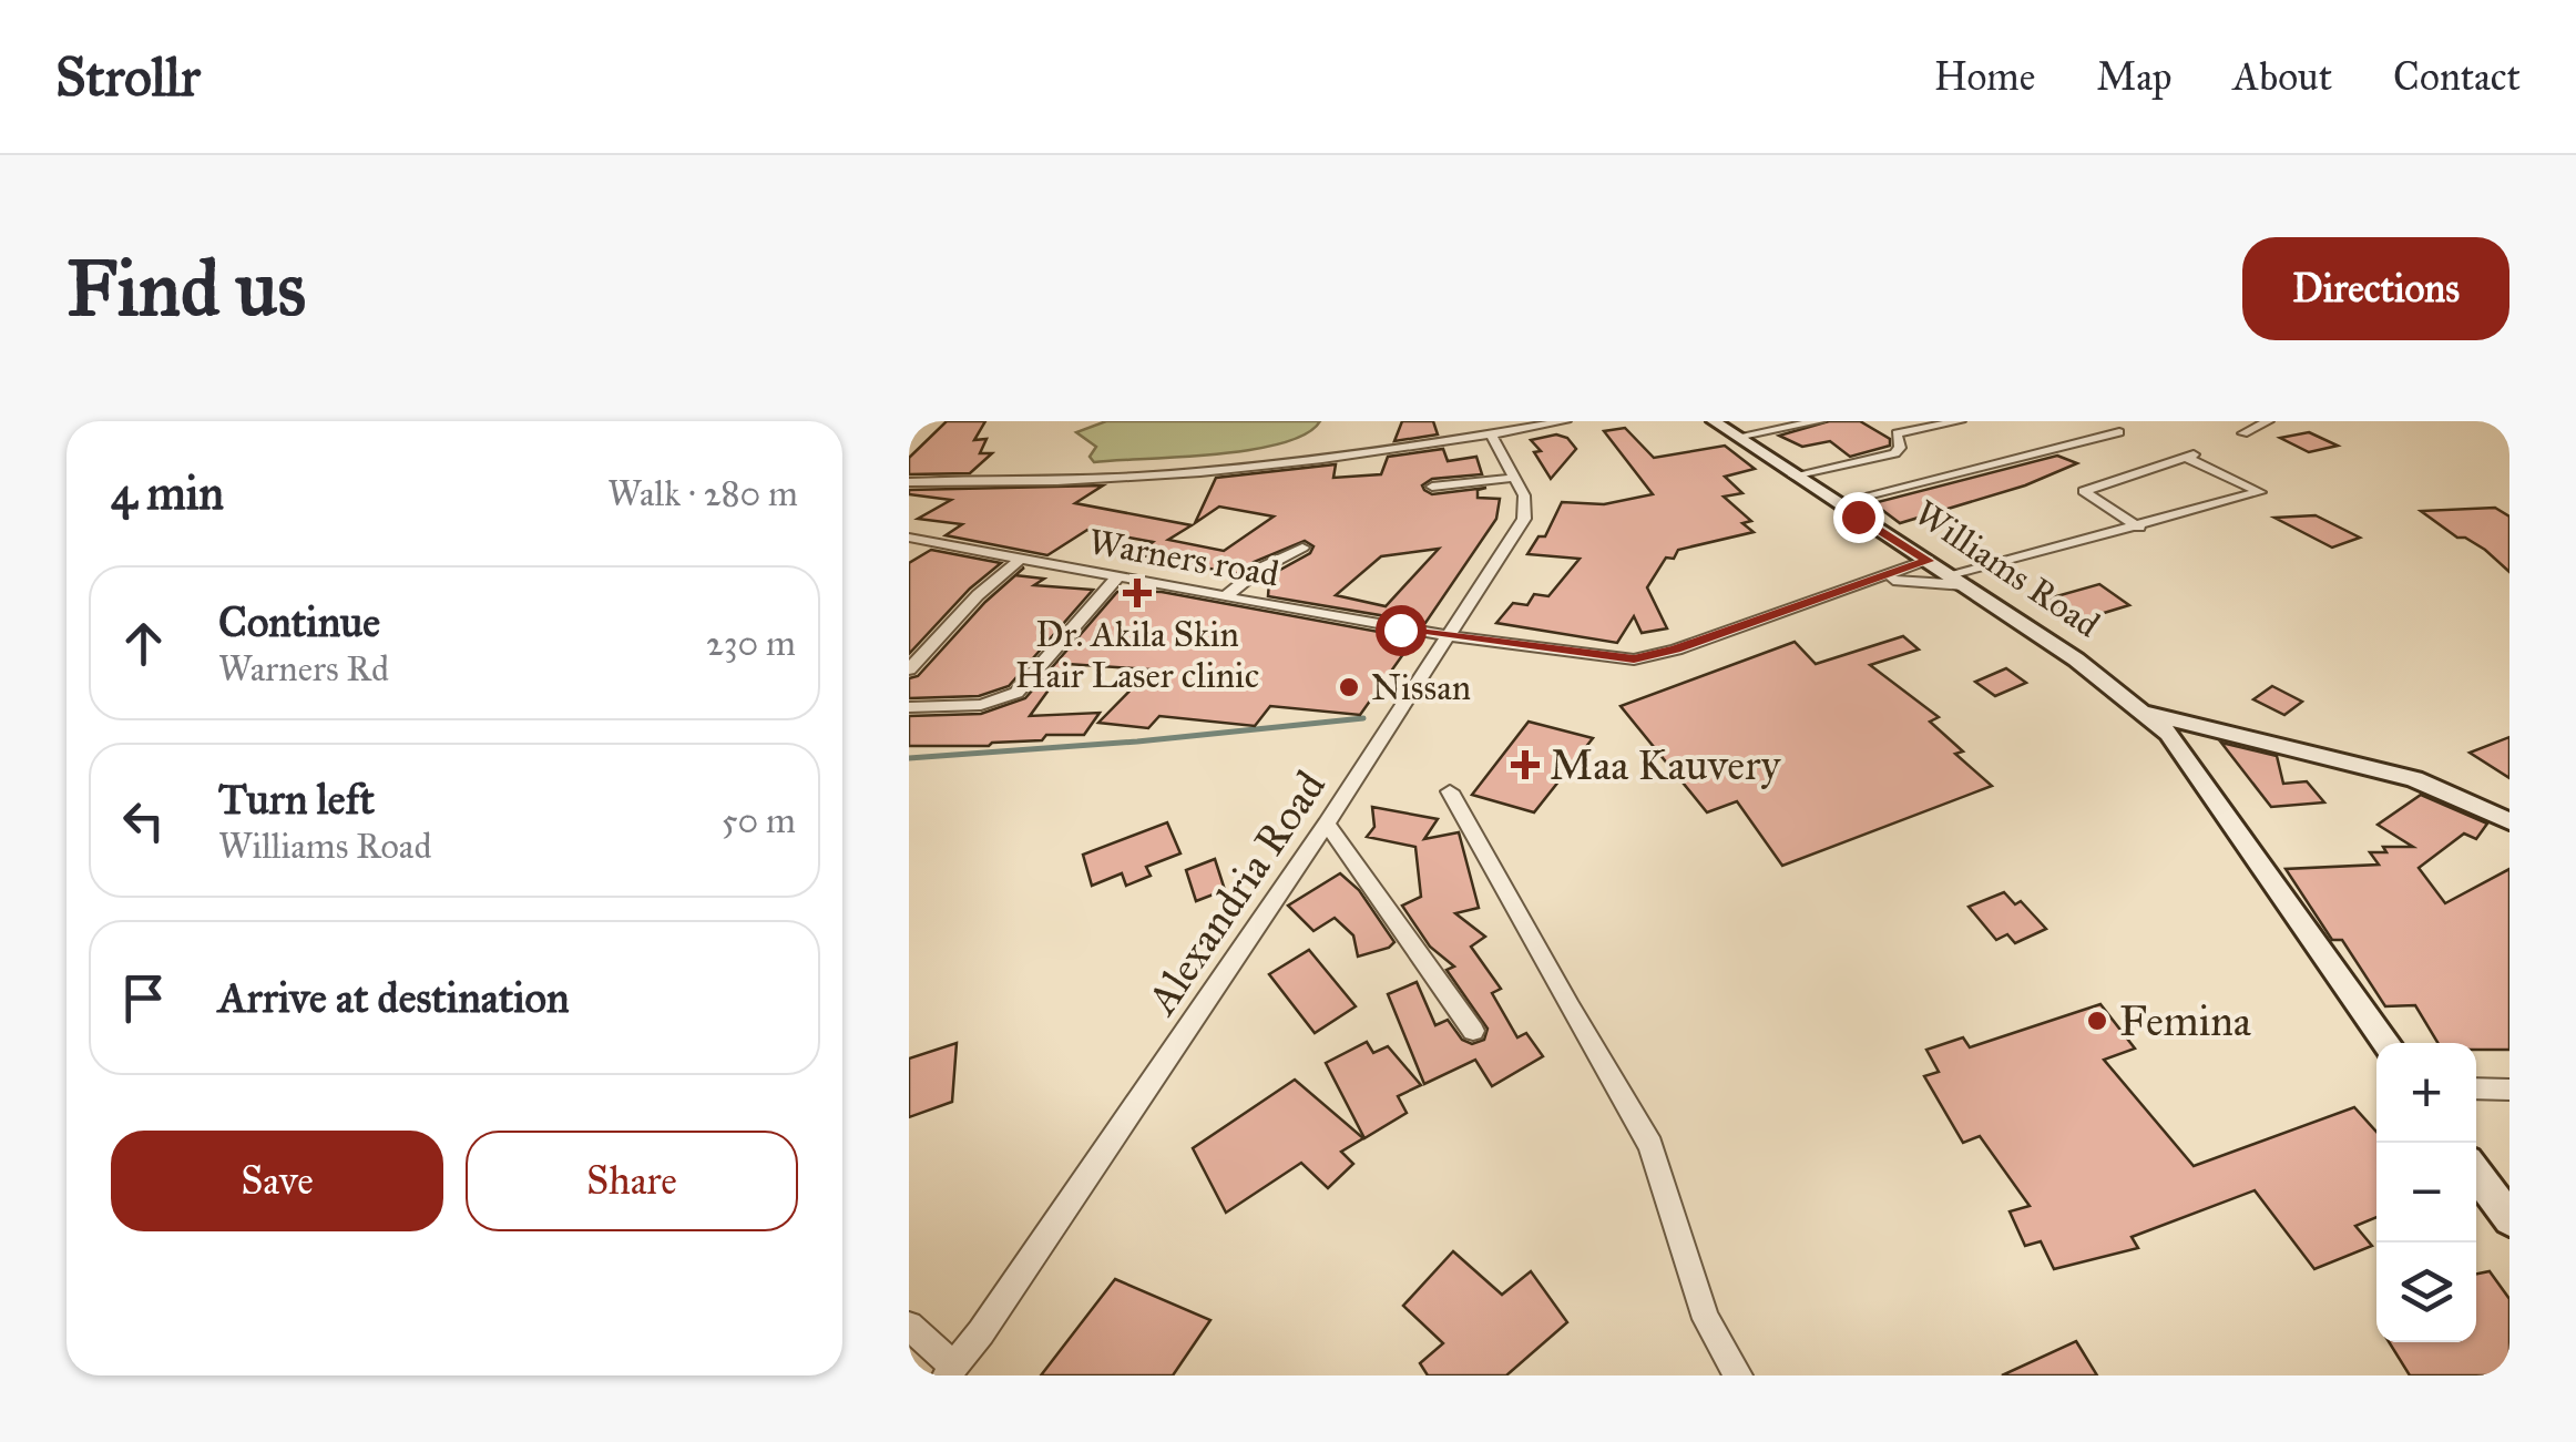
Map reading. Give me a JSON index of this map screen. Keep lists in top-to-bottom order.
{
  "streets": {
    "street": ["Warners road", "Williams Road", "Alexandria Road"]
  },
  "crossings": [
    ["Warners road", "Williams Road"],
    ["Warners road", "Alexandria Road"]
  ],
  "places": {
    "health": ["Dr. Akila Skin Hair Laser clinic", "Maa Kauvery"],
    "other": ["Nissan", "Femina"]
  },
  "page": {
    "header": "Strollr",
    "nav": [
      "Home",
      "Map",
      "About",
      "Contact"
    ],
    "buttons": [
      "Directions",
      ["Save", "Share"]
    ],
    "title": "Find us",
    "heading": ["4 min", "Walk · 280 m"],
    "list": [
      ["Continue", "Warners Rd", "230 m"],
      ["Turn left", "Williams Road", "50 m"],
      "Arrive at destination"
    ],
    "map_buttons": ["+", "−"]
  }
}
